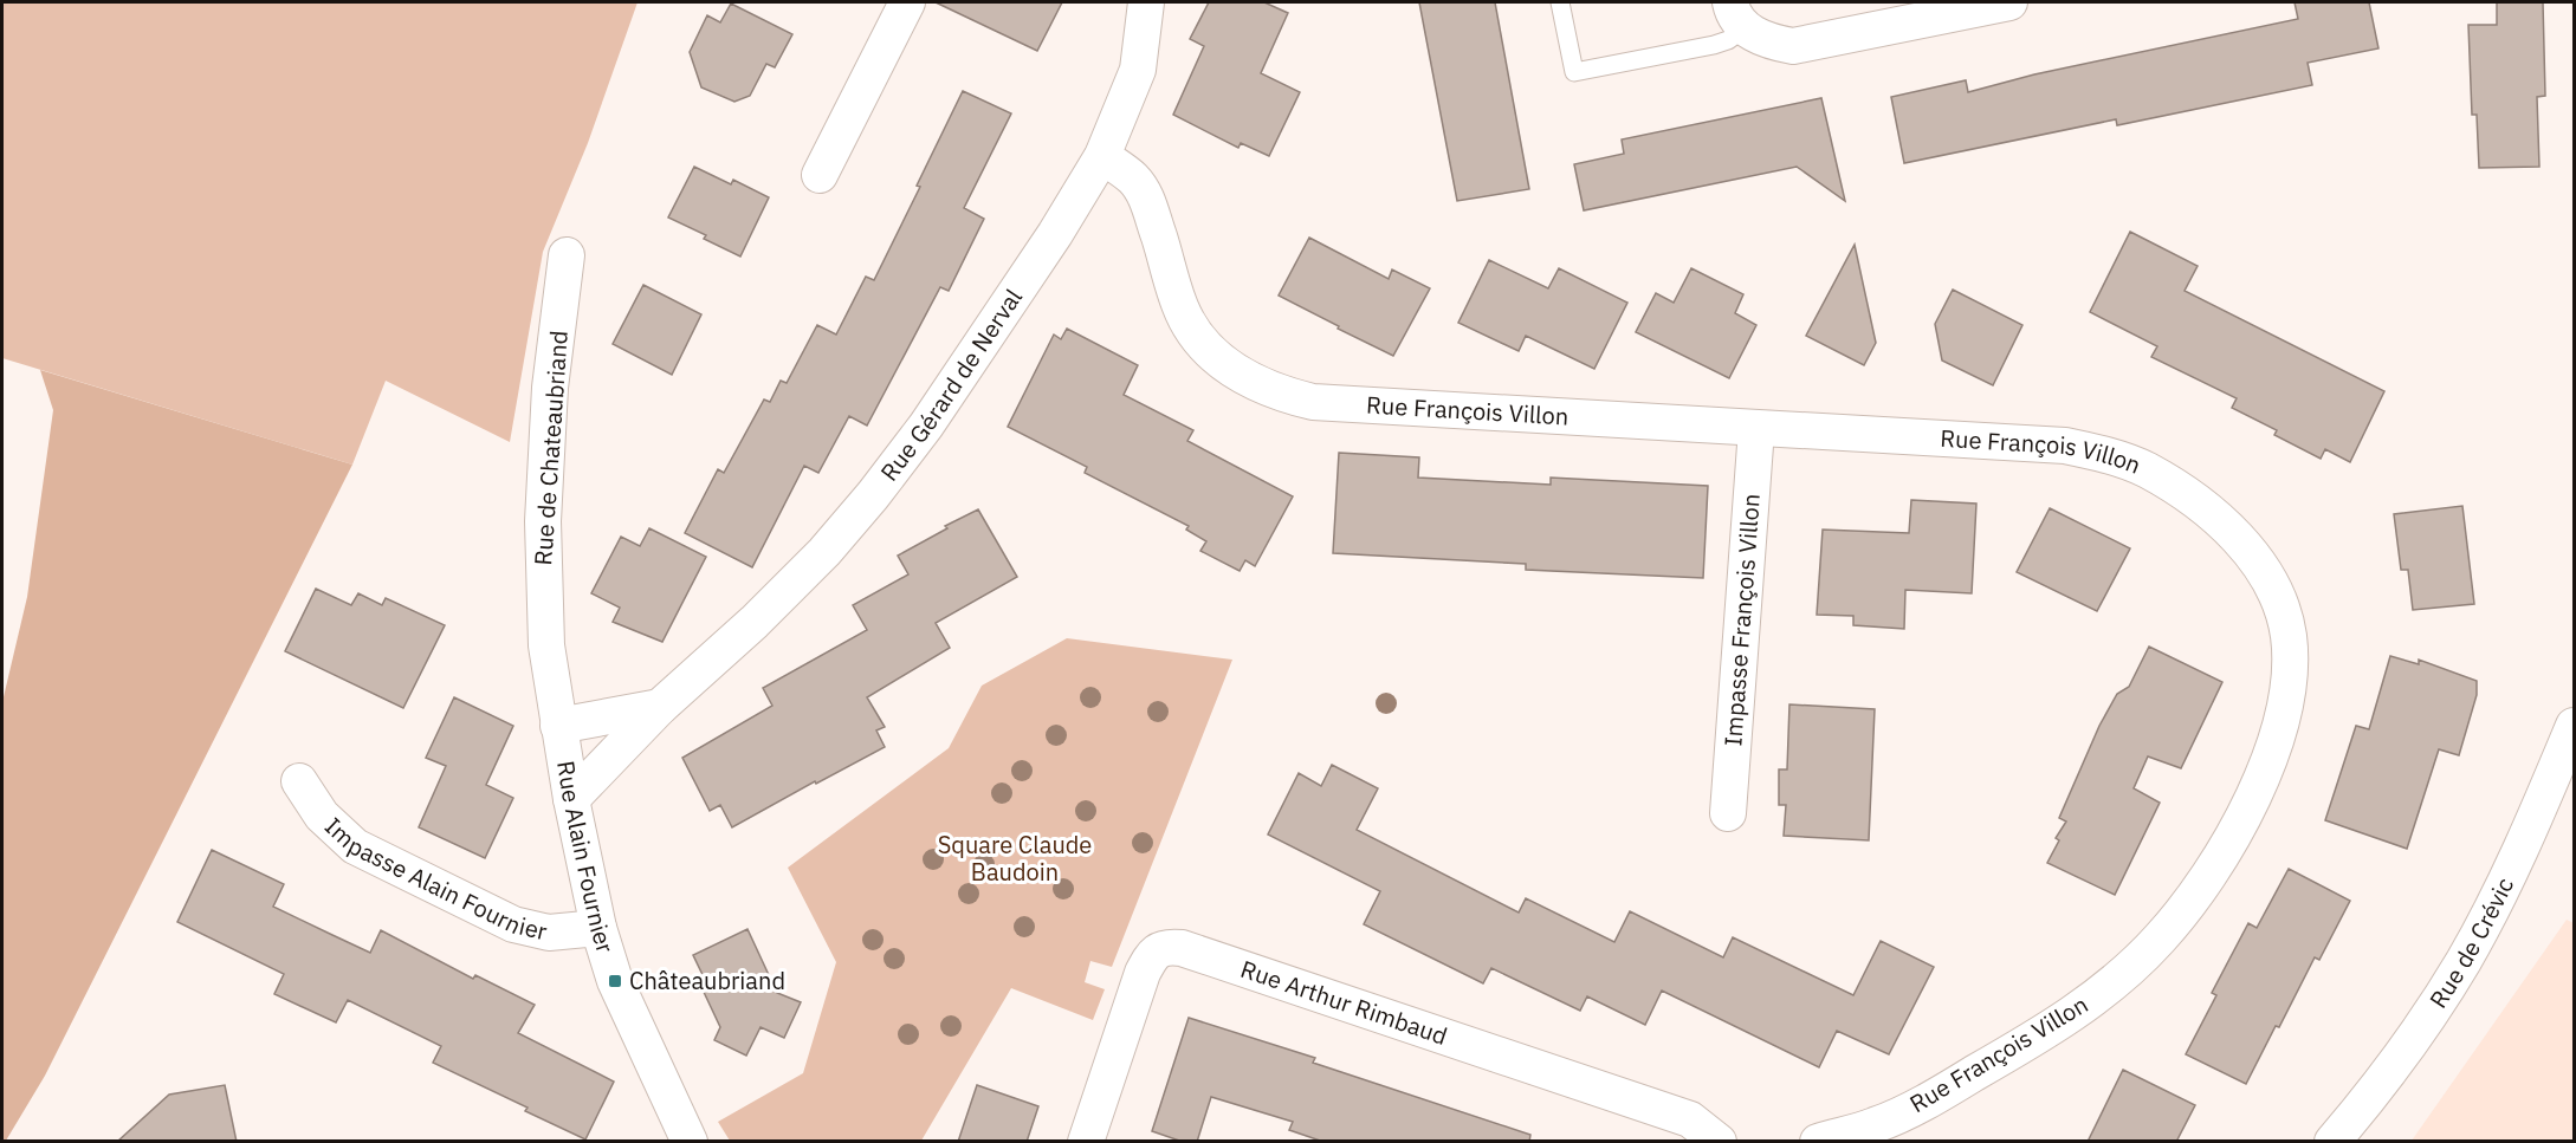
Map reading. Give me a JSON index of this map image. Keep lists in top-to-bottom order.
{
  "streets": {
    "street": [
      "Rue Gérard de Nerval",
      "Rue François Villon",
      "Rue de Chateaubriand",
      "Impasse François Villon",
      "Rue Alain Fournier",
      "Impasse Alain Fournier",
      "Rue de Crévic",
      "Rue Arthur Rimbaud"
    ]
  },
  "crossings": [
    ["Rue Gérard de Nerval", "Rue François Villon"],
    ["Rue Gérard de Nerval", "Rue Alain Fournier"],
    ["Rue François Villon", "Impasse François Villon"],
    ["Rue de Chateaubriand", "Rue Alain Fournier"],
    ["Rue Alain Fournier", "Impasse Alain Fournier"]
  ],
  "parks": ["Square Claude Baudoin"],
  "places": {
    "transit": ["Châteaubriand"]
  }
}
